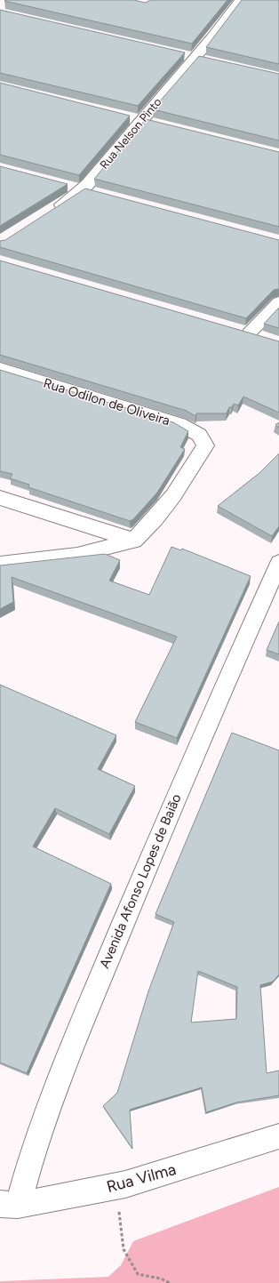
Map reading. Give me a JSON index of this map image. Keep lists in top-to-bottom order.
{
  "streets": {
    "street": [
      "Rua Nelson Pinto",
      "Rua Odilon de Oliveira",
      "Avenida Afonso Lopes de Baião",
      "Rua Vilma"
    ]
  },
  "crossings": [
    ["Avenida Afonso Lopes de Baião", "Rua Vilma"]
  ]
}
